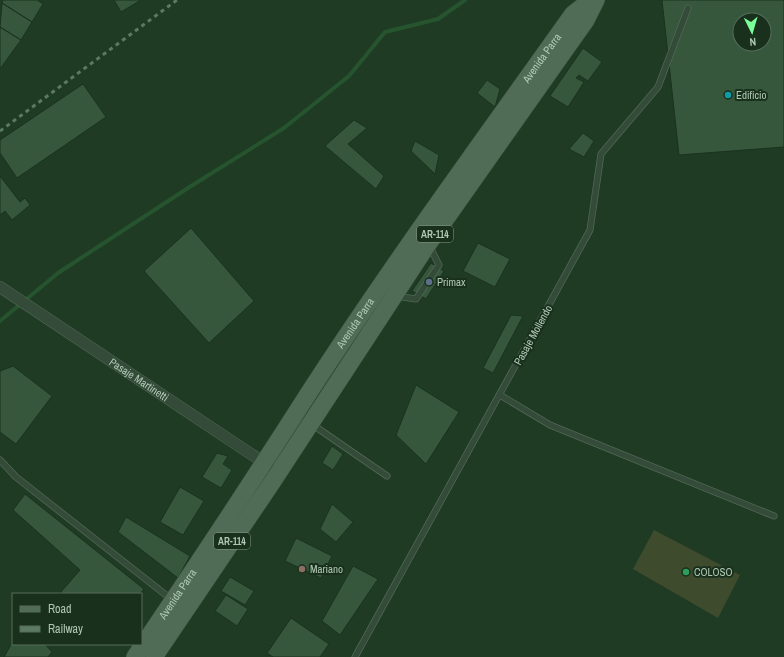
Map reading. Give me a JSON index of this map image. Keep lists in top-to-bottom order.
{
  "streets": {
    "main road": ["Avenida Parra", "AR-114"],
    "street": ["Pasaje Martinetti"],
    "lane": ["Pasaje Mollendo"]
  },
  "crossings": [
    ["Avenida Parra", "Pasaje Martinetti"]
  ],
  "places": [
    "Edificio",
    "Primax",
    "Mariano",
    "COLOSO"
  ],
  "legend": ["Road", "Railway"],
  "north": "bottom"
}
